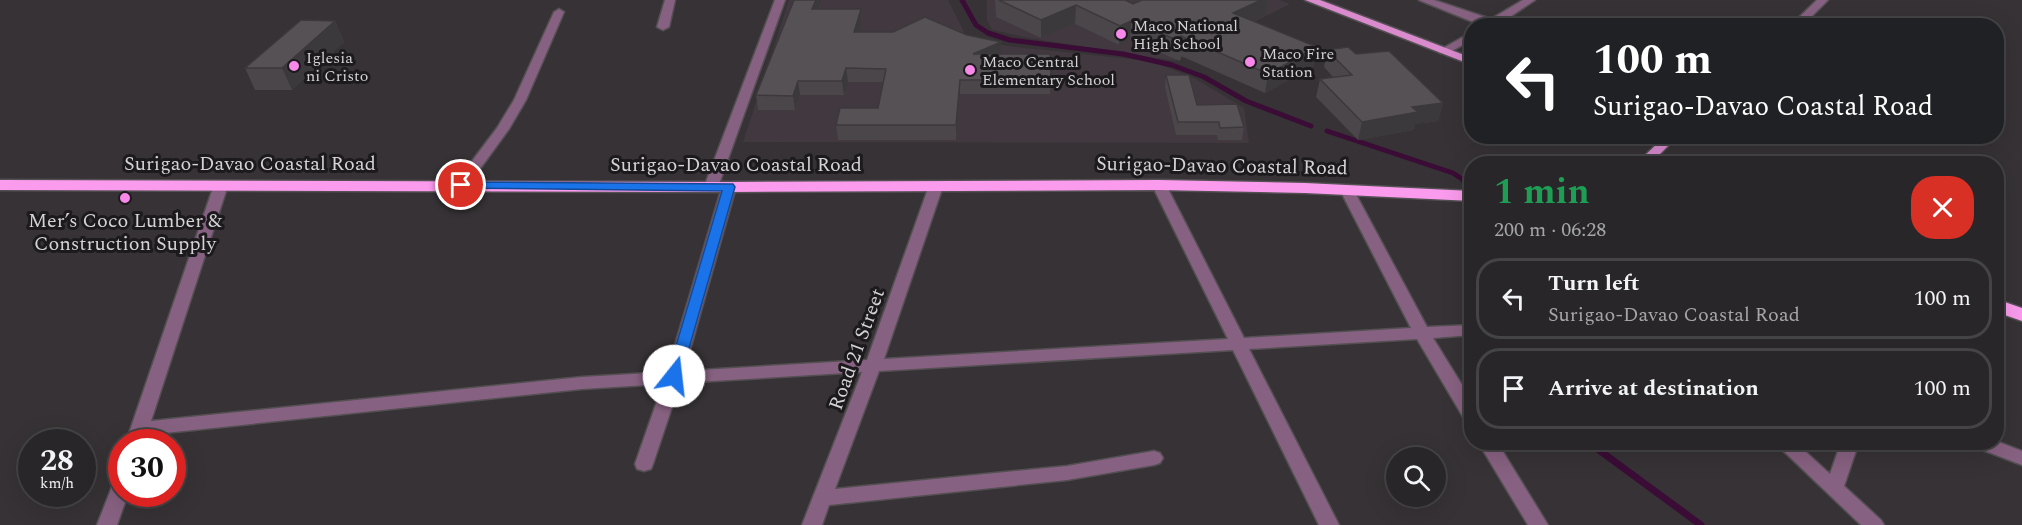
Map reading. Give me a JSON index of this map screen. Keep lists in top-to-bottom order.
{
  "streets": {
    "highway": ["Surigao-Davao Coastal Road"],
    "street": ["Road 21 Street"]
  },
  "crossings": [
    ["Surigao-Davao Coastal Road", "Road 21 Street"]
  ],
  "places": [
    "Maco National High School",
    "Maco Fire Station",
    "Iglesia ni Cristo",
    "Maco Central Elementary School",
    "Mer’s Coco Lumber & Construction Supply"
  ],
  "page": {
    "turn": ["100 m", "Surigao-Davao Coastal Road"],
    "heading": ["1 min", "200 m · 06:28"],
    "list": [
      {
        "name": "Turn left",
        "note": "Surigao-Davao Coastal Road",
        "value": "100 m"
      },
      {
        "name": "Arrive at destination",
        "value": "100 m"
      }
    ],
    "speed": "28 km/h",
    "limit": "30"
  }
}
